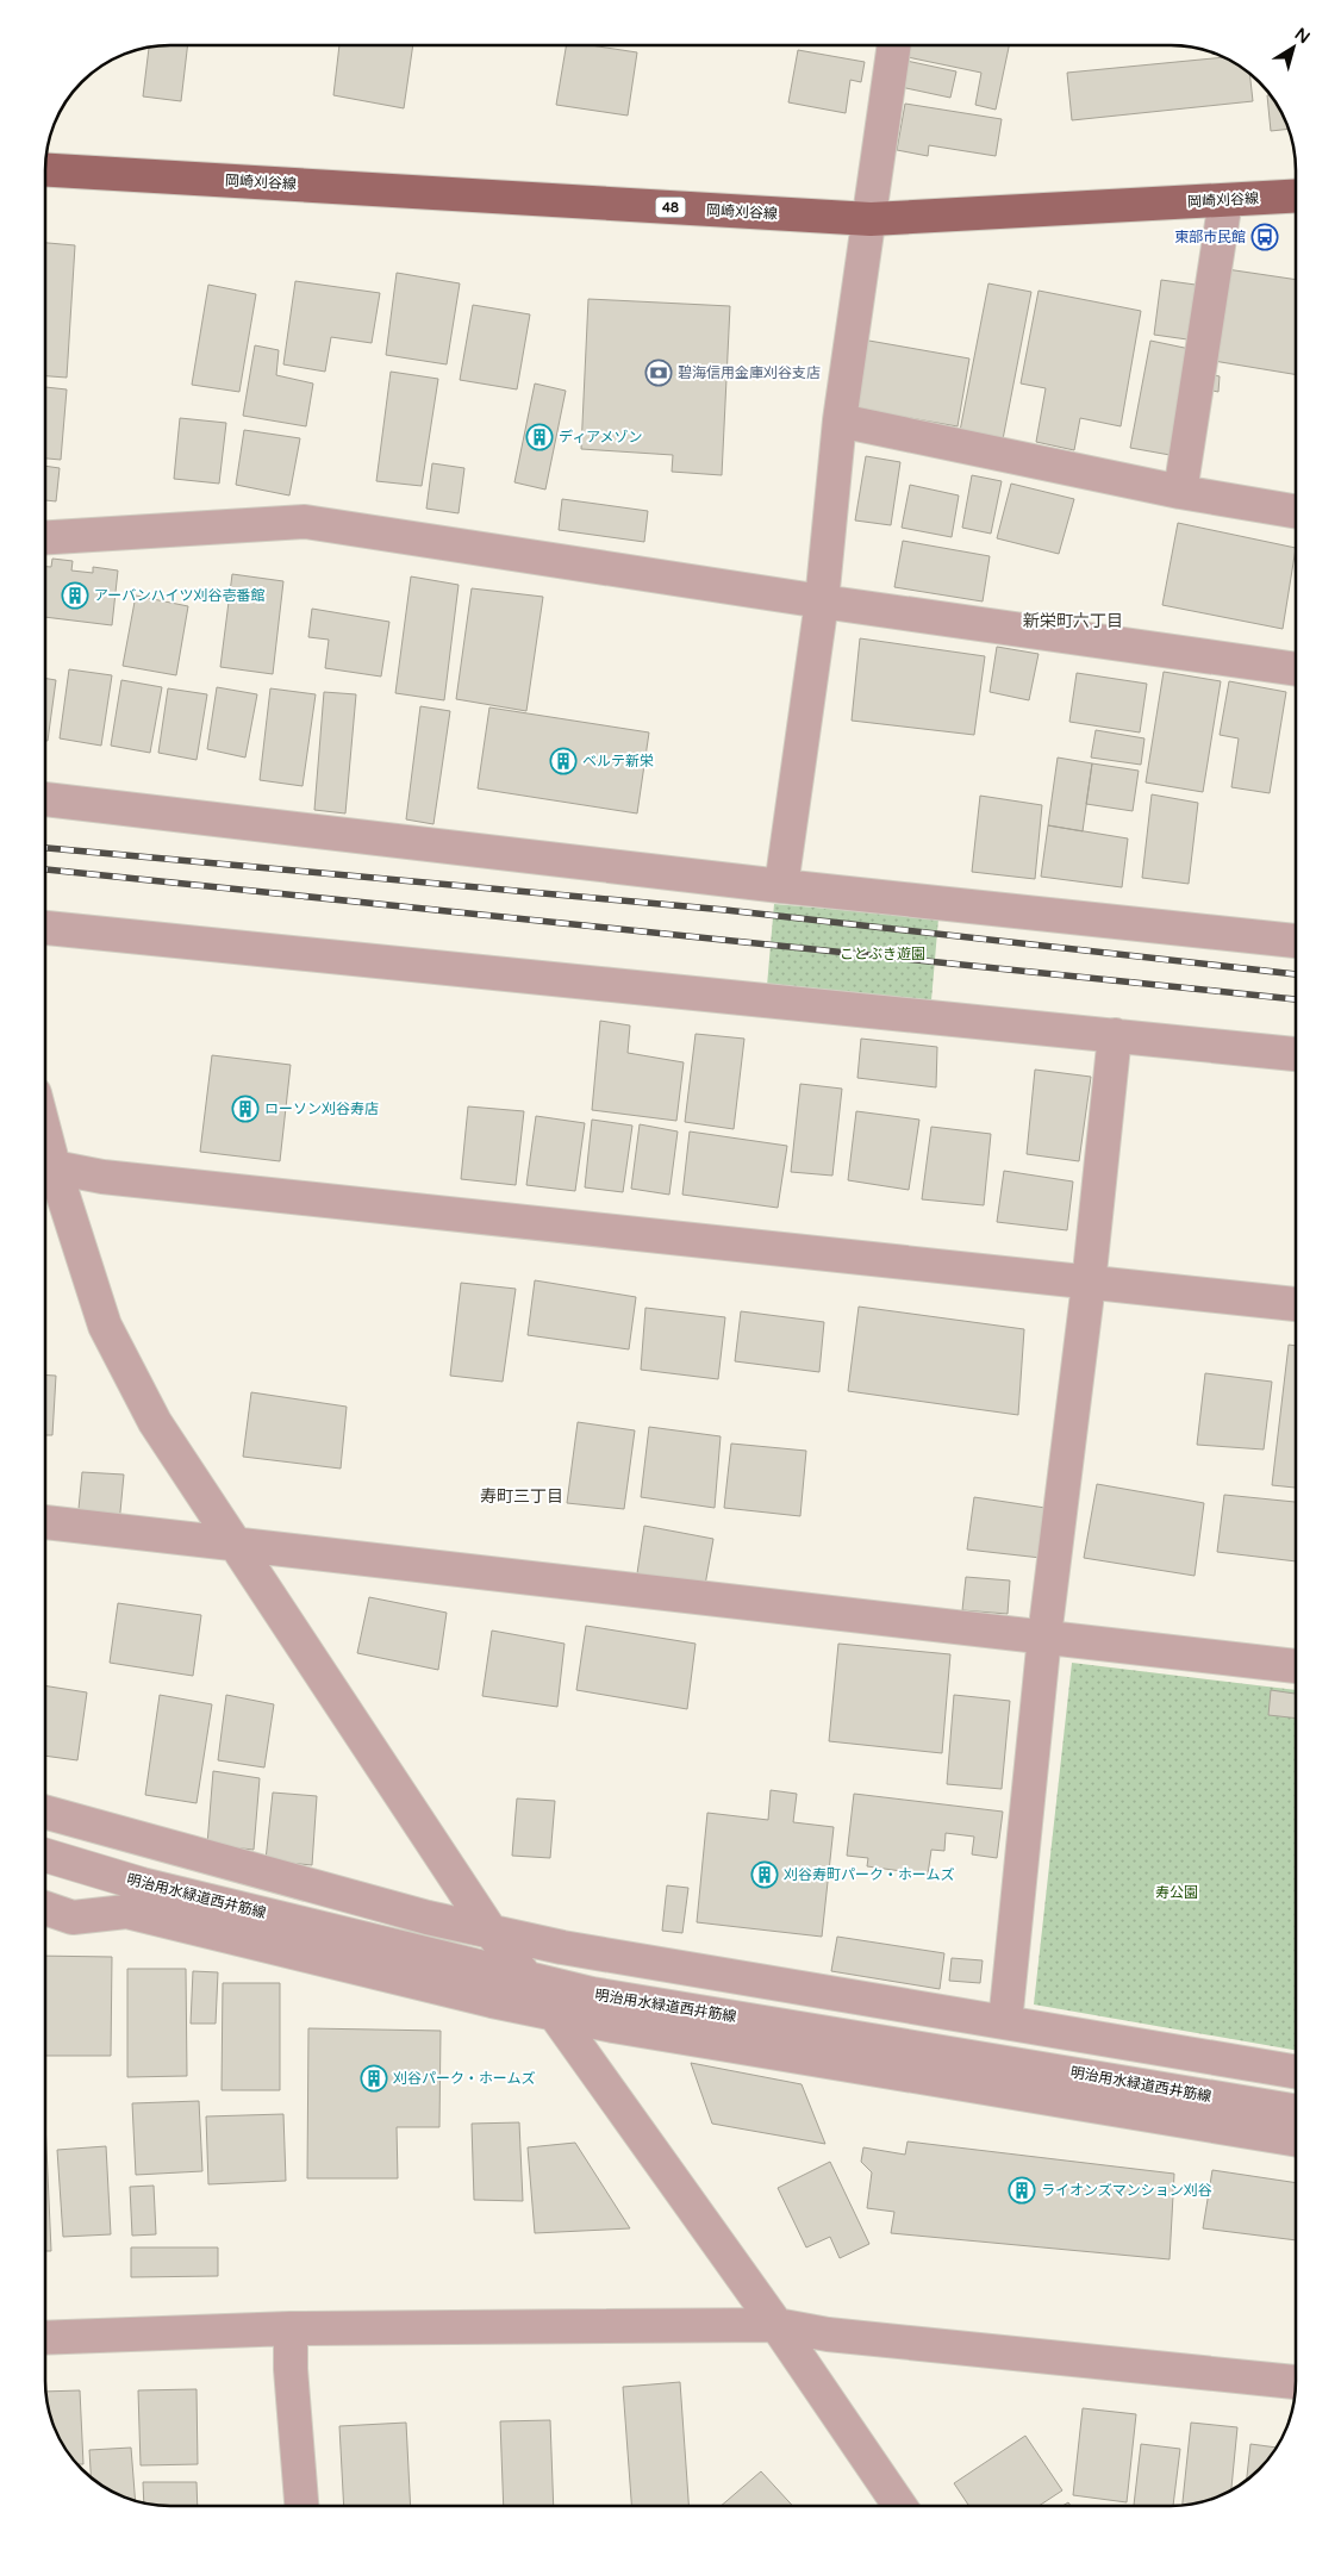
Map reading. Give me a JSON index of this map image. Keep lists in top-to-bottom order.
{
  "streets": {
    "main road": ["岡崎刈谷線", "48"],
    "street": ["明治用水緑道西井筋線"]
  },
  "districts": ["新栄町六丁目", "寿町三丁目"],
  "parks": ["ことぶき遊園", "寿公園"],
  "places": {
    "bus stop": ["東部市民館"],
    "bank": ["碧海信用金庫刈谷支店"],
    "building": [
      "ディアメゾン",
      "アーバンハイツ刈谷壱番館",
      "ベルテ新栄",
      "ローソン刈谷寿店",
      "刈谷寿町パーク・ホームズ",
      "刈谷パーク・ホームズ",
      "ライオンズマンション刈谷"
    ]
  },
  "north": "top right"
}
